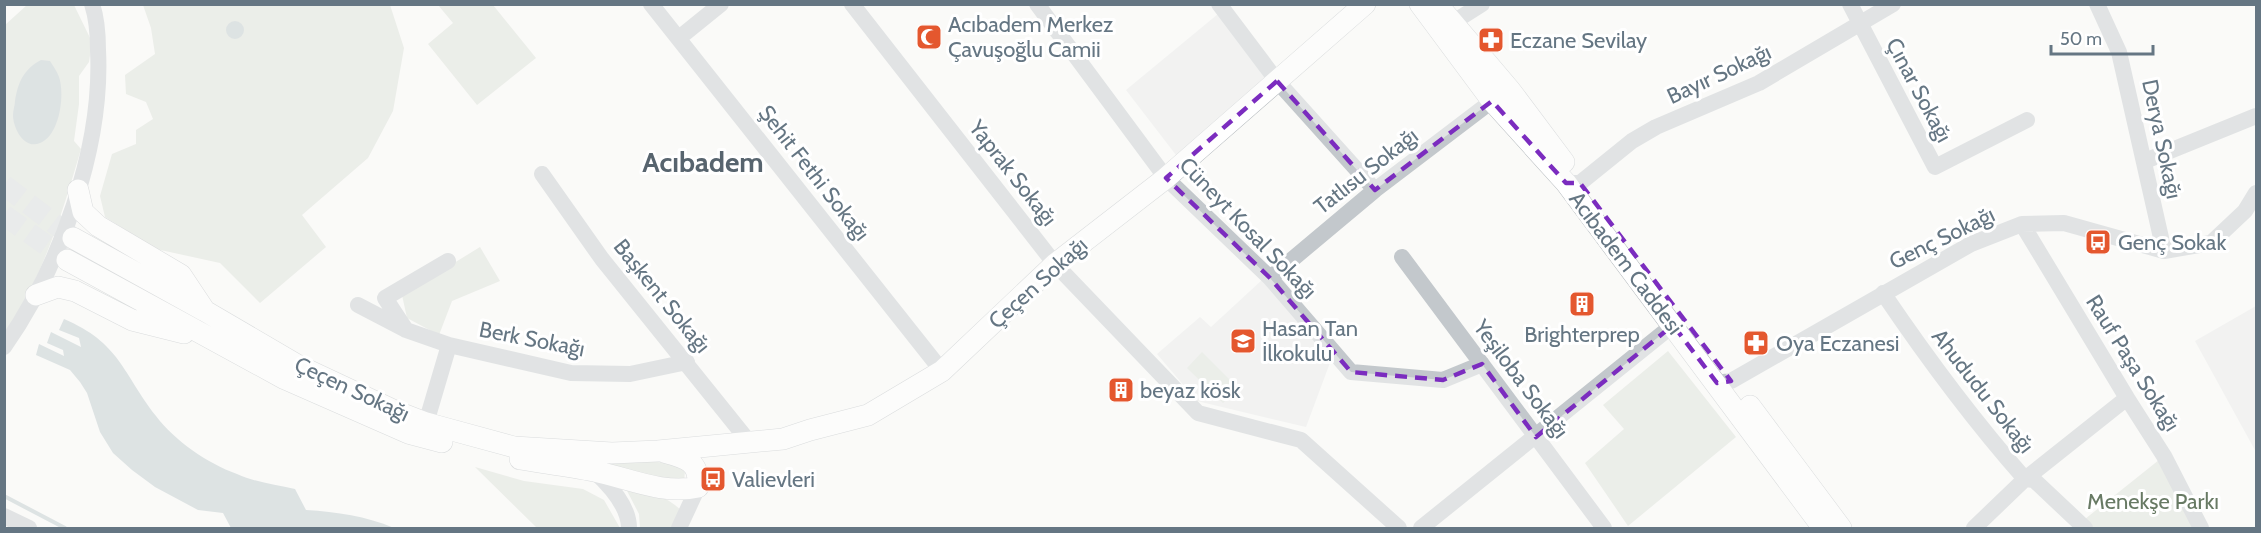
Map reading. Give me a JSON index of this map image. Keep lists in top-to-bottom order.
{
  "streets": {
    "main road": ["Acıbadem Caddesi", "Çeçen Sokağı"],
    "street": [
      "Bayır Sokağı",
      "Çınar Sokağı",
      "Derya Sokağı",
      "Tatlısu Sokağı",
      "Şehit Fethi Sokağı",
      "Yaprak Sokağı",
      "Cüneyt Kosal Sokağı",
      "Genç Sokağı",
      "Başkent Sokağı",
      "Berk Sokağı",
      "Rauf Paşa Sokağı",
      "Yeşiloba Sokağı",
      "Ahududu Sokağı"
    ]
  },
  "crossings": [
    ["Bayır Sokağı", "Çınar Sokağı"],
    ["Bayır Sokağı", "Acıbadem Caddesi"],
    ["Derya Sokağı", "Genç Sokağı"],
    ["Tatlısu Sokağı", "Cüneyt Kosal Sokağı"],
    ["Tatlısu Sokağı", "Acıbadem Caddesi"],
    ["Şehit Fethi Sokağı", "Çeçen Sokağı"],
    ["Yaprak Sokağı", "Çeçen Sokağı"],
    ["Cüneyt Kosal Sokağı", "Çeçen Sokağı"],
    ["Cüneyt Kosal Sokağı", "Yeşiloba Sokağı"],
    ["Genç Sokağı", "Acıbadem Caddesi"],
    ["Genç Sokağı", "Rauf Paşa Sokağı"],
    ["Genç Sokağı", "Ahududu Sokağı"],
    ["Çeçen Sokağı", "Başkent Sokağı"],
    ["Çeçen Sokağı", "Berk Sokağı"],
    ["Başkent Sokağı", "Berk Sokağı"]
  ],
  "districts": ["Acıbadem"],
  "parks": ["Menekşe Parkı"],
  "places": {
    "mosque": ["Acıbadem Merkez Çavuşoğlu Camii"],
    "pharmacy": ["Eczane Sevilay", "Oya Eczanesi"],
    "bus stop": ["Genç Sokak", "Valievleri"],
    "building": ["Brighterprep", "beyaz kösk"],
    "school or university": ["Hasan Tan İlkokulu"]
  },
  "scale_bar": "50 m"
}
